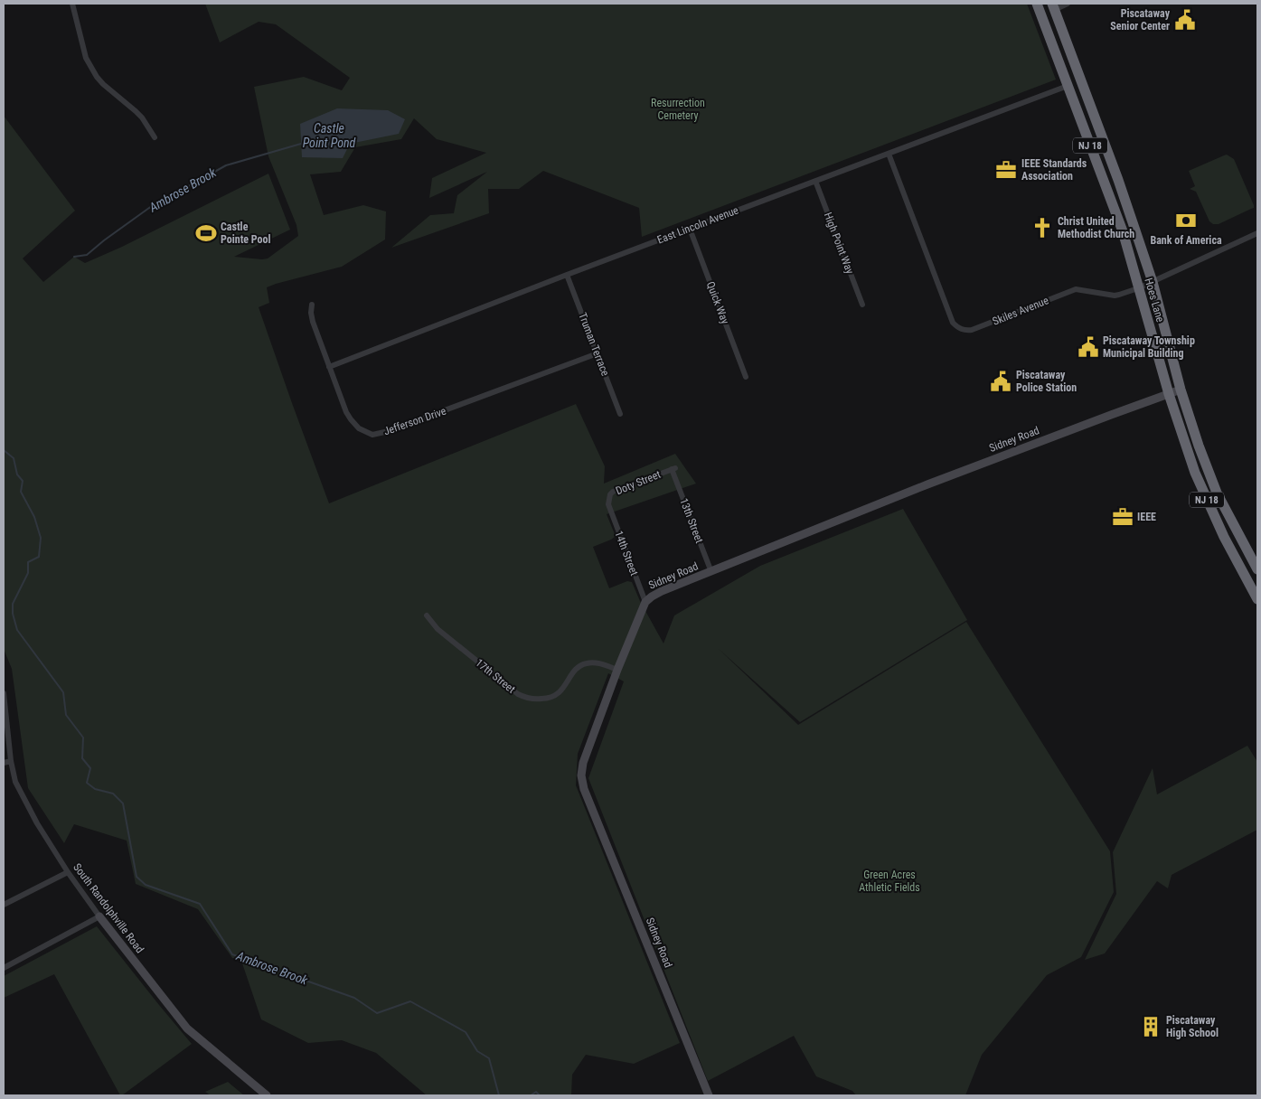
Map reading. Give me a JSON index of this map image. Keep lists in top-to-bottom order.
{
  "streets": {
    "highway": ["NJ 18", "Hoes Lane"],
    "street": [
      "East Lincoln Avenue",
      "High Point Way",
      "Quick Way",
      "Skiles Avenue",
      "Truman Terrace",
      "Jefferson Drive",
      "Sidney Road",
      "Doty Street",
      "13th Street",
      "14th Street",
      "17th Street",
      "South Randolphville Road"
    ]
  },
  "crossings": [
    ["East Lincoln Avenue", "High Point Way"],
    ["East Lincoln Avenue", "Hoes Lane"],
    ["East Lincoln Avenue", "Quick Way"],
    ["East Lincoln Avenue", "Skiles Avenue"],
    ["East Lincoln Avenue", "Truman Terrace"],
    ["East Lincoln Avenue", "Jefferson Drive"],
    ["Hoes Lane", "Skiles Avenue"],
    ["Hoes Lane", "Sidney Road"],
    ["Truman Terrace", "Jefferson Drive"],
    ["Sidney Road", "13th Street"],
    ["Sidney Road", "14th Street"],
    ["Sidney Road", "17th Street"],
    ["Doty Street", "13th Street"],
    ["Doty Street", "14th Street"]
  ],
  "water": ["Castle Point Pond", "Ambrose Brook"],
  "parks": ["Resurrection Cemetery", "Green Acres Athletic Fields"],
  "places": {
    "public building": ["Piscataway Senior Center", "Piscataway Township Municipal Building", "Piscataway Police Station"],
    "office": ["IEEE Standards Association", "IEEE"],
    "bank": ["Bank of America"],
    "church": ["Christ United Methodist Church"],
    "sports": ["Castle Pointe Pool"],
    "building": ["Piscataway High School"]
  }
}
